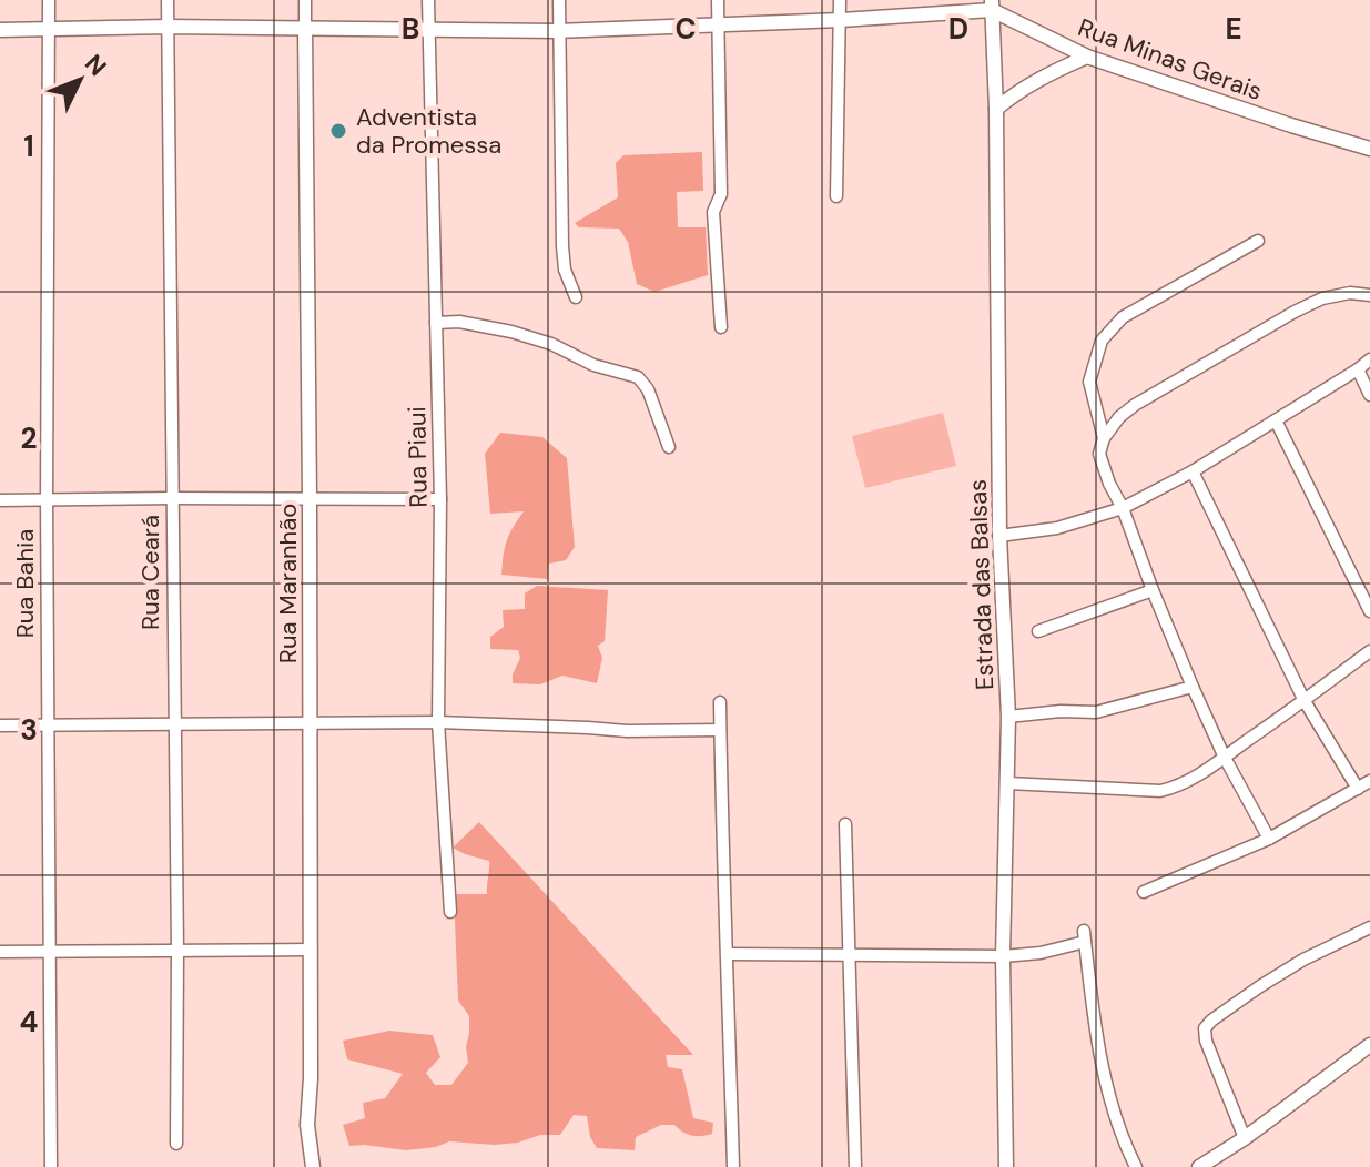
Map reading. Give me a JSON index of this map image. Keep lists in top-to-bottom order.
{
  "streets": {
    "street": [
      "Rua Minas Gerais",
      "Rua Piaui",
      "Rua Ceará",
      "Rua Bahia",
      "Rua Maranhão",
      "Estrada das Balsas"
    ]
  },
  "crossings": [
    ["Rua Minas Gerais", "Rua Piaui"],
    ["Rua Minas Gerais", "Rua Ceará"],
    ["Rua Minas Gerais", "Rua Bahia"],
    ["Rua Minas Gerais", "Rua Maranhão"],
    ["Rua Minas Gerais", "Estrada das Balsas"]
  ],
  "places": ["Adventista da Promessa"],
  "north": "top right",
  "grid": {
    "columns": [
      "B",
      "C",
      "D",
      "E"
    ],
    "rows": [
      "1",
      "2",
      "3",
      "4"
    ]
  }
}
